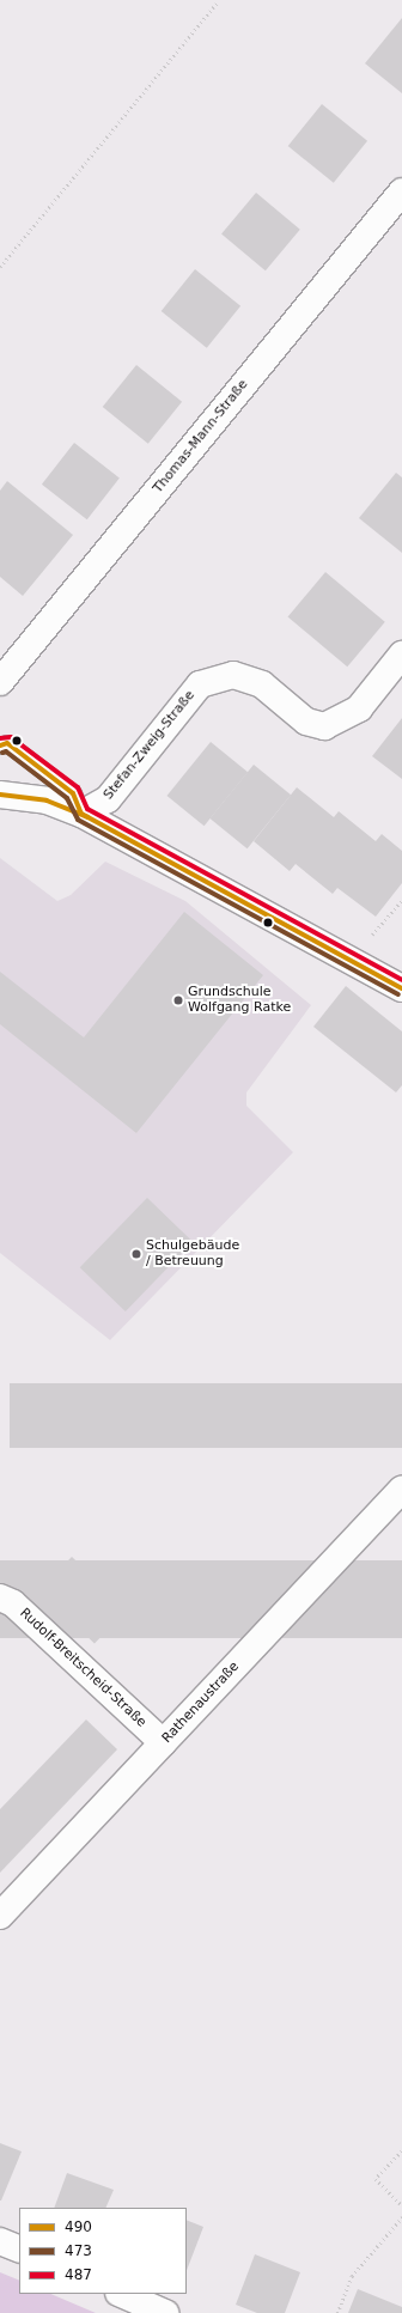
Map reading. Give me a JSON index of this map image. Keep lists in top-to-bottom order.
{
  "streets": {
    "street": [
      "Thomas-Mann-Straße",
      "Stefan-Zweig-Straße",
      "Rudolf-Breitscheid-Straße",
      "Rathenaustraße"
    ]
  },
  "crossings": [
    ["Rudolf-Breitscheid-Straße", "Rathenaustraße"]
  ],
  "places": ["Grundschule Wolfgang Ratke", "Schulgebäude / Betreuung"],
  "lines": ["transit line 487", "transit line 490", "transit line 473"],
  "legend": ["490", "473", "487"]
}
